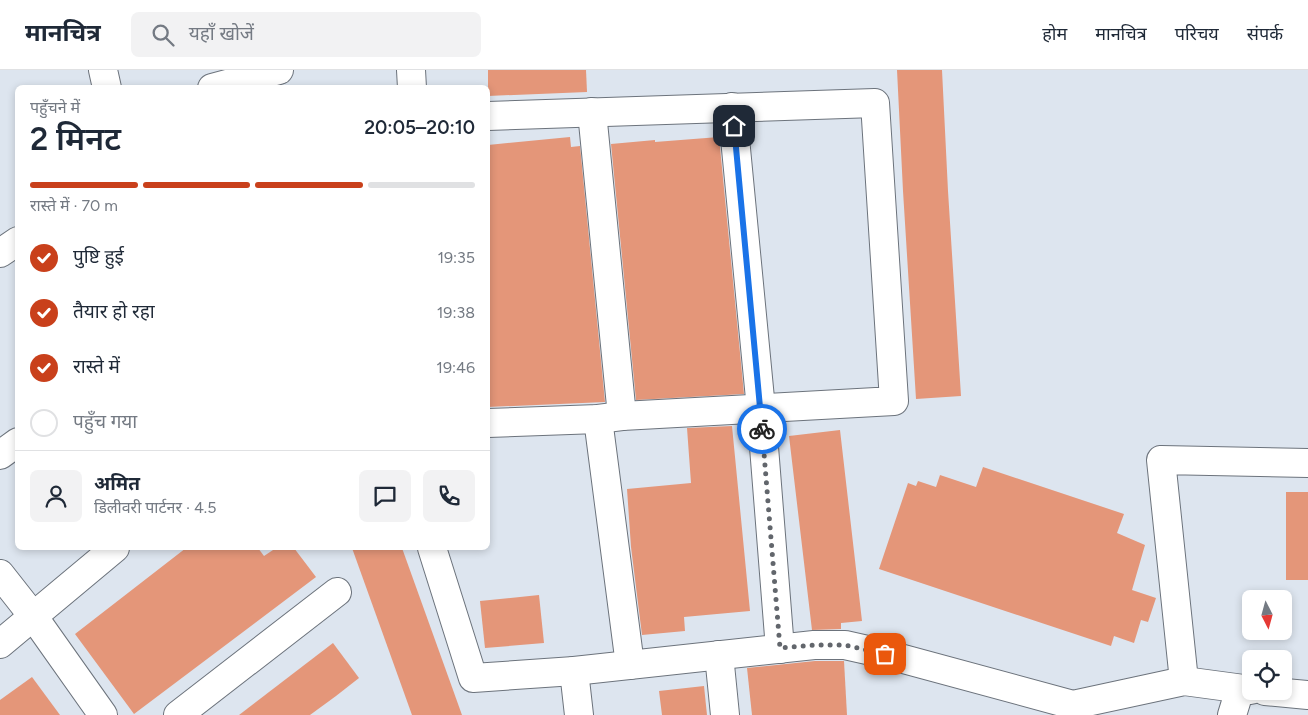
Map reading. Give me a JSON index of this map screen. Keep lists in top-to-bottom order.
{
  "north": "bottom",
  "page": {
    "header": "मानचित्र",
    "search": "यहाँ खोजें",
    "nav": [
      "होम",
      "मानचित्र",
      "परिचय",
      "संपर्क"
    ],
    "heading": ["2 मिनट", "पहुँचने में", "20:05–20:10"],
    "panel": ["अमित", "डिलीवरी पार्टनर · 4.5"],
    "bar": "रास्ते में · 70 m",
    "list": [
      ["पुष्टि हुई", "19:35"],
      ["तैयार हो रहा", "19:38"],
      ["रास्ते में", "19:46"],
      "पहुँच गया"
    ]
  }
}
